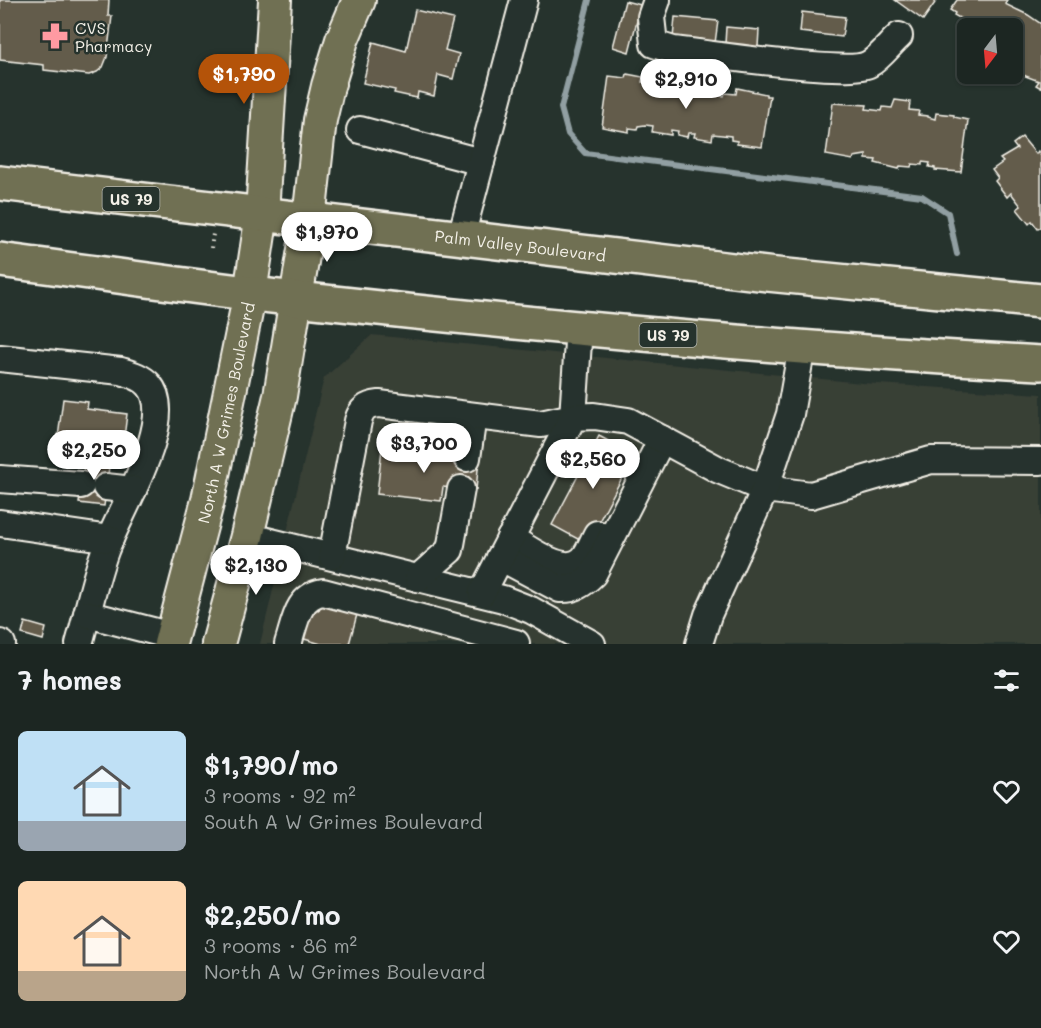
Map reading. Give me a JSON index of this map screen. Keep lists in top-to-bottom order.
{
  "streets": {
    "highway": ["US 79", "Palm Valley Boulevard"],
    "main road": ["North A W Grimes Boulevard"]
  },
  "crossings": [
    ["US 79", "North A W Grimes Boulevard"],
    ["Palm Valley Boulevard", "North A W Grimes Boulevard"]
  ],
  "places": {
    "pharmacy": ["CVS Pharmacy"]
  },
  "north": "bottom",
  "page": {
    "price": [
      "$1,790",
      "$2,910",
      "$1,970",
      "$3,700",
      "$2,250",
      "$2,560",
      "$2,130"
    ],
    "heading": "7 homes",
    "list": [
      {
        "name": "$1,790/mo",
        "note": "3 rooms · 92 m² · South A W Grimes Boulevard"
      },
      {
        "name": "$2,250/mo",
        "note": "3 rooms · 86 m² · North A W Grimes Boulevard"
      }
    ]
  }
}
